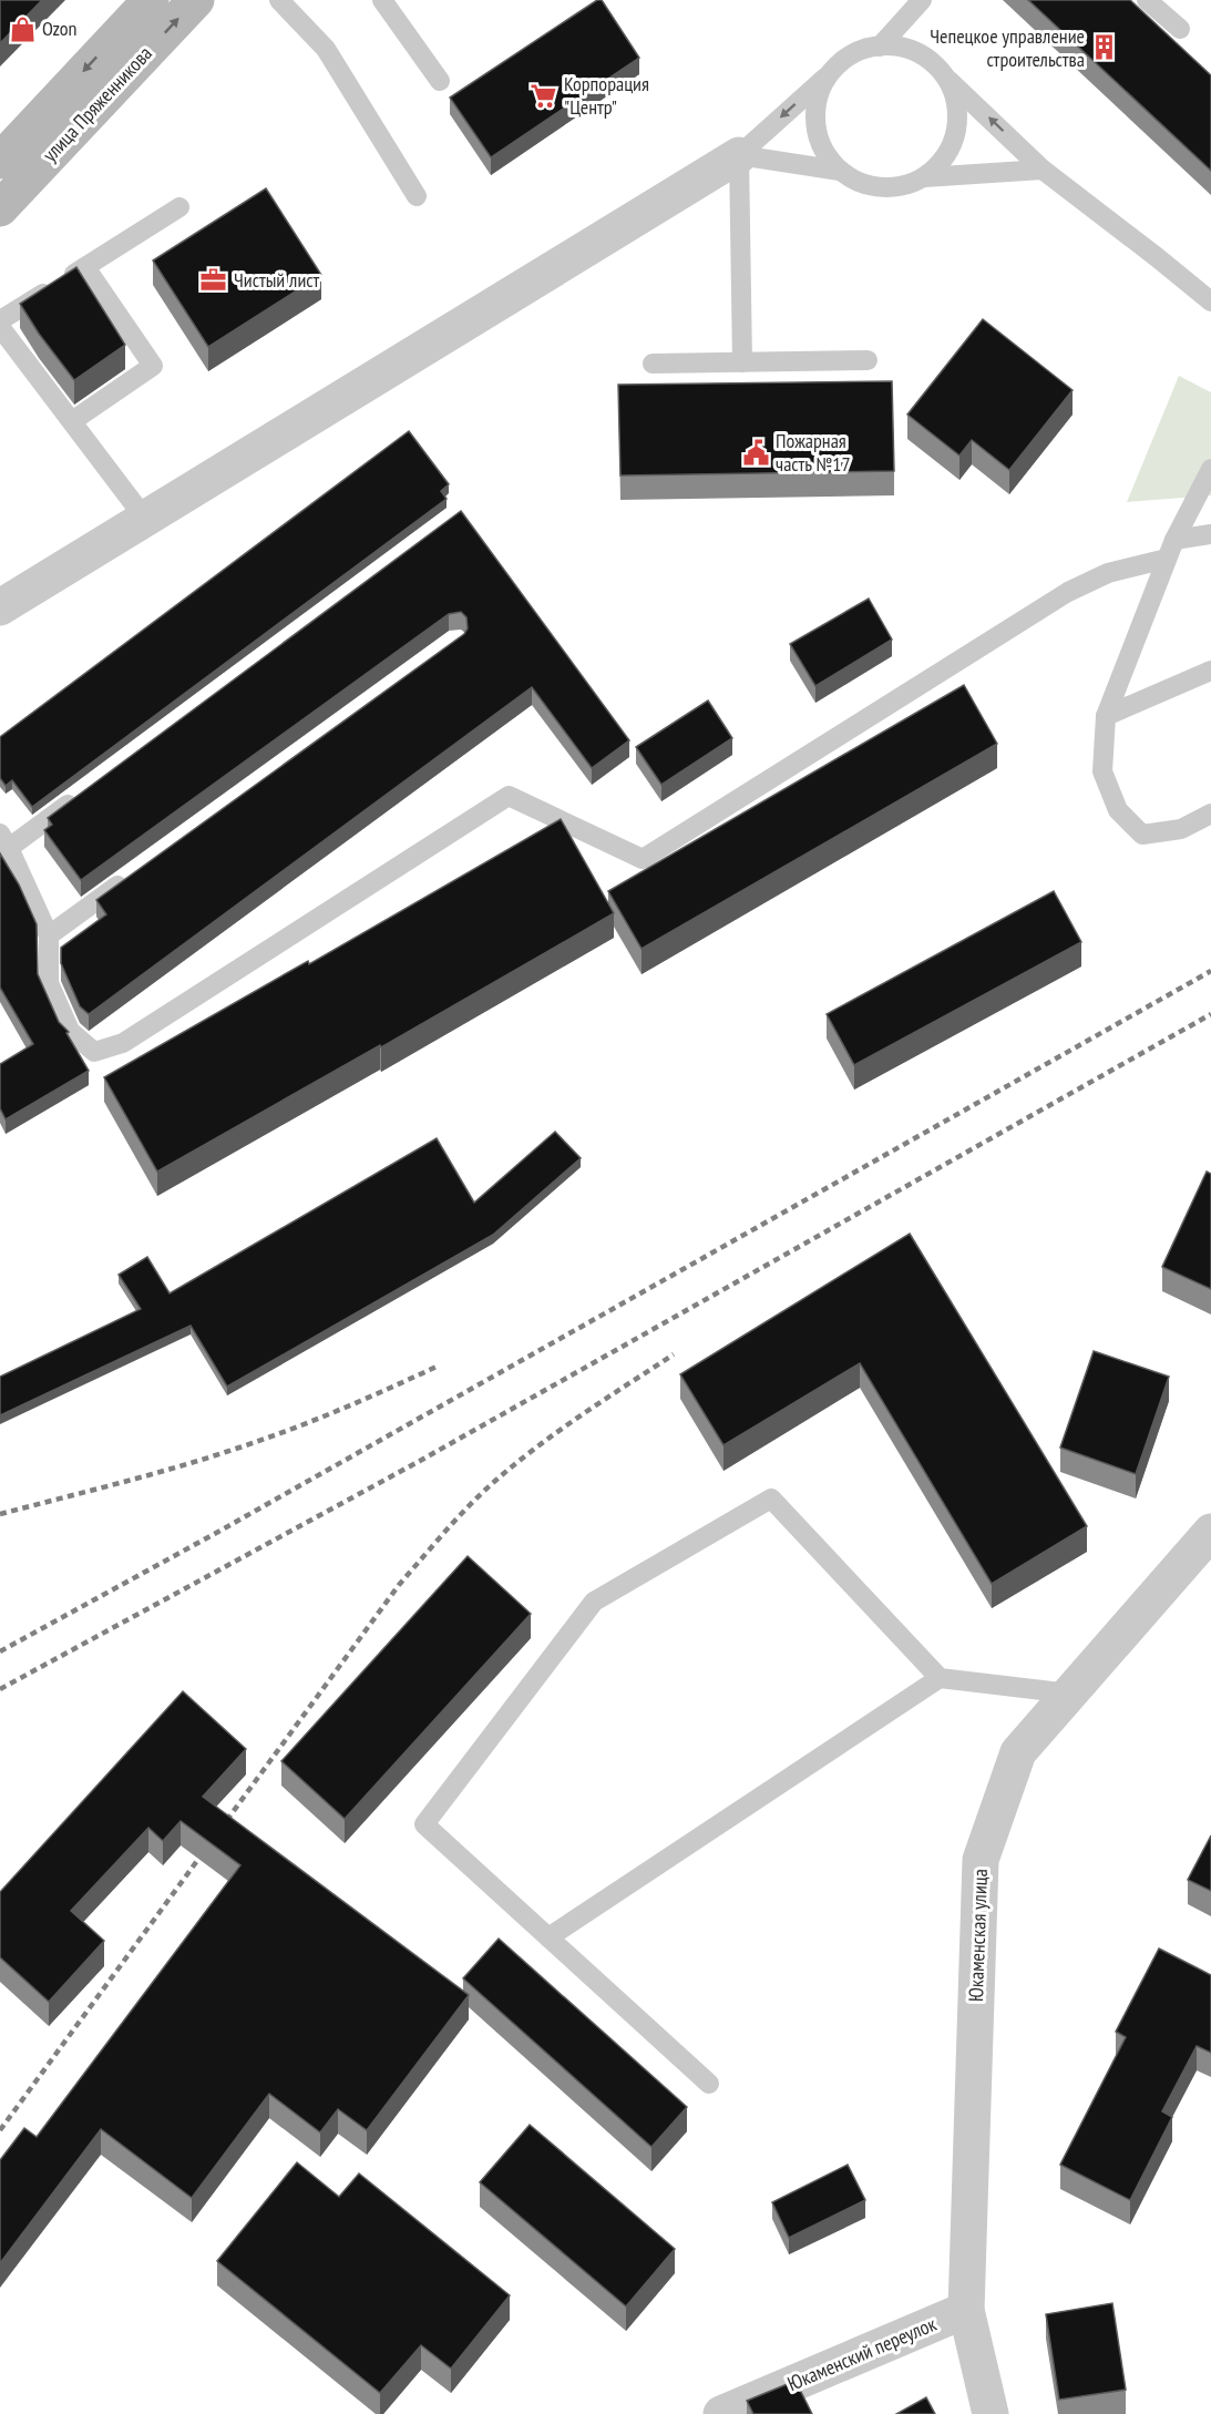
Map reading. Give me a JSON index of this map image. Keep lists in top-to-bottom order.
{
  "streets": {
    "main road": ["улица Пряженникова"],
    "street": ["Юкаменская улица", "Юкаменский переулок"]
  },
  "crossings": [
    ["Юкаменская улица", "Юкаменский переулок"]
  ],
  "places": {
    "shop": ["Ozon"],
    "building": ["Чепецкое управление строительства"],
    "supermarket": ["Корпорация \"Центр\""],
    "office": ["Чистый лист"],
    "public building": ["Пожарная часть №17"]
  }
}
